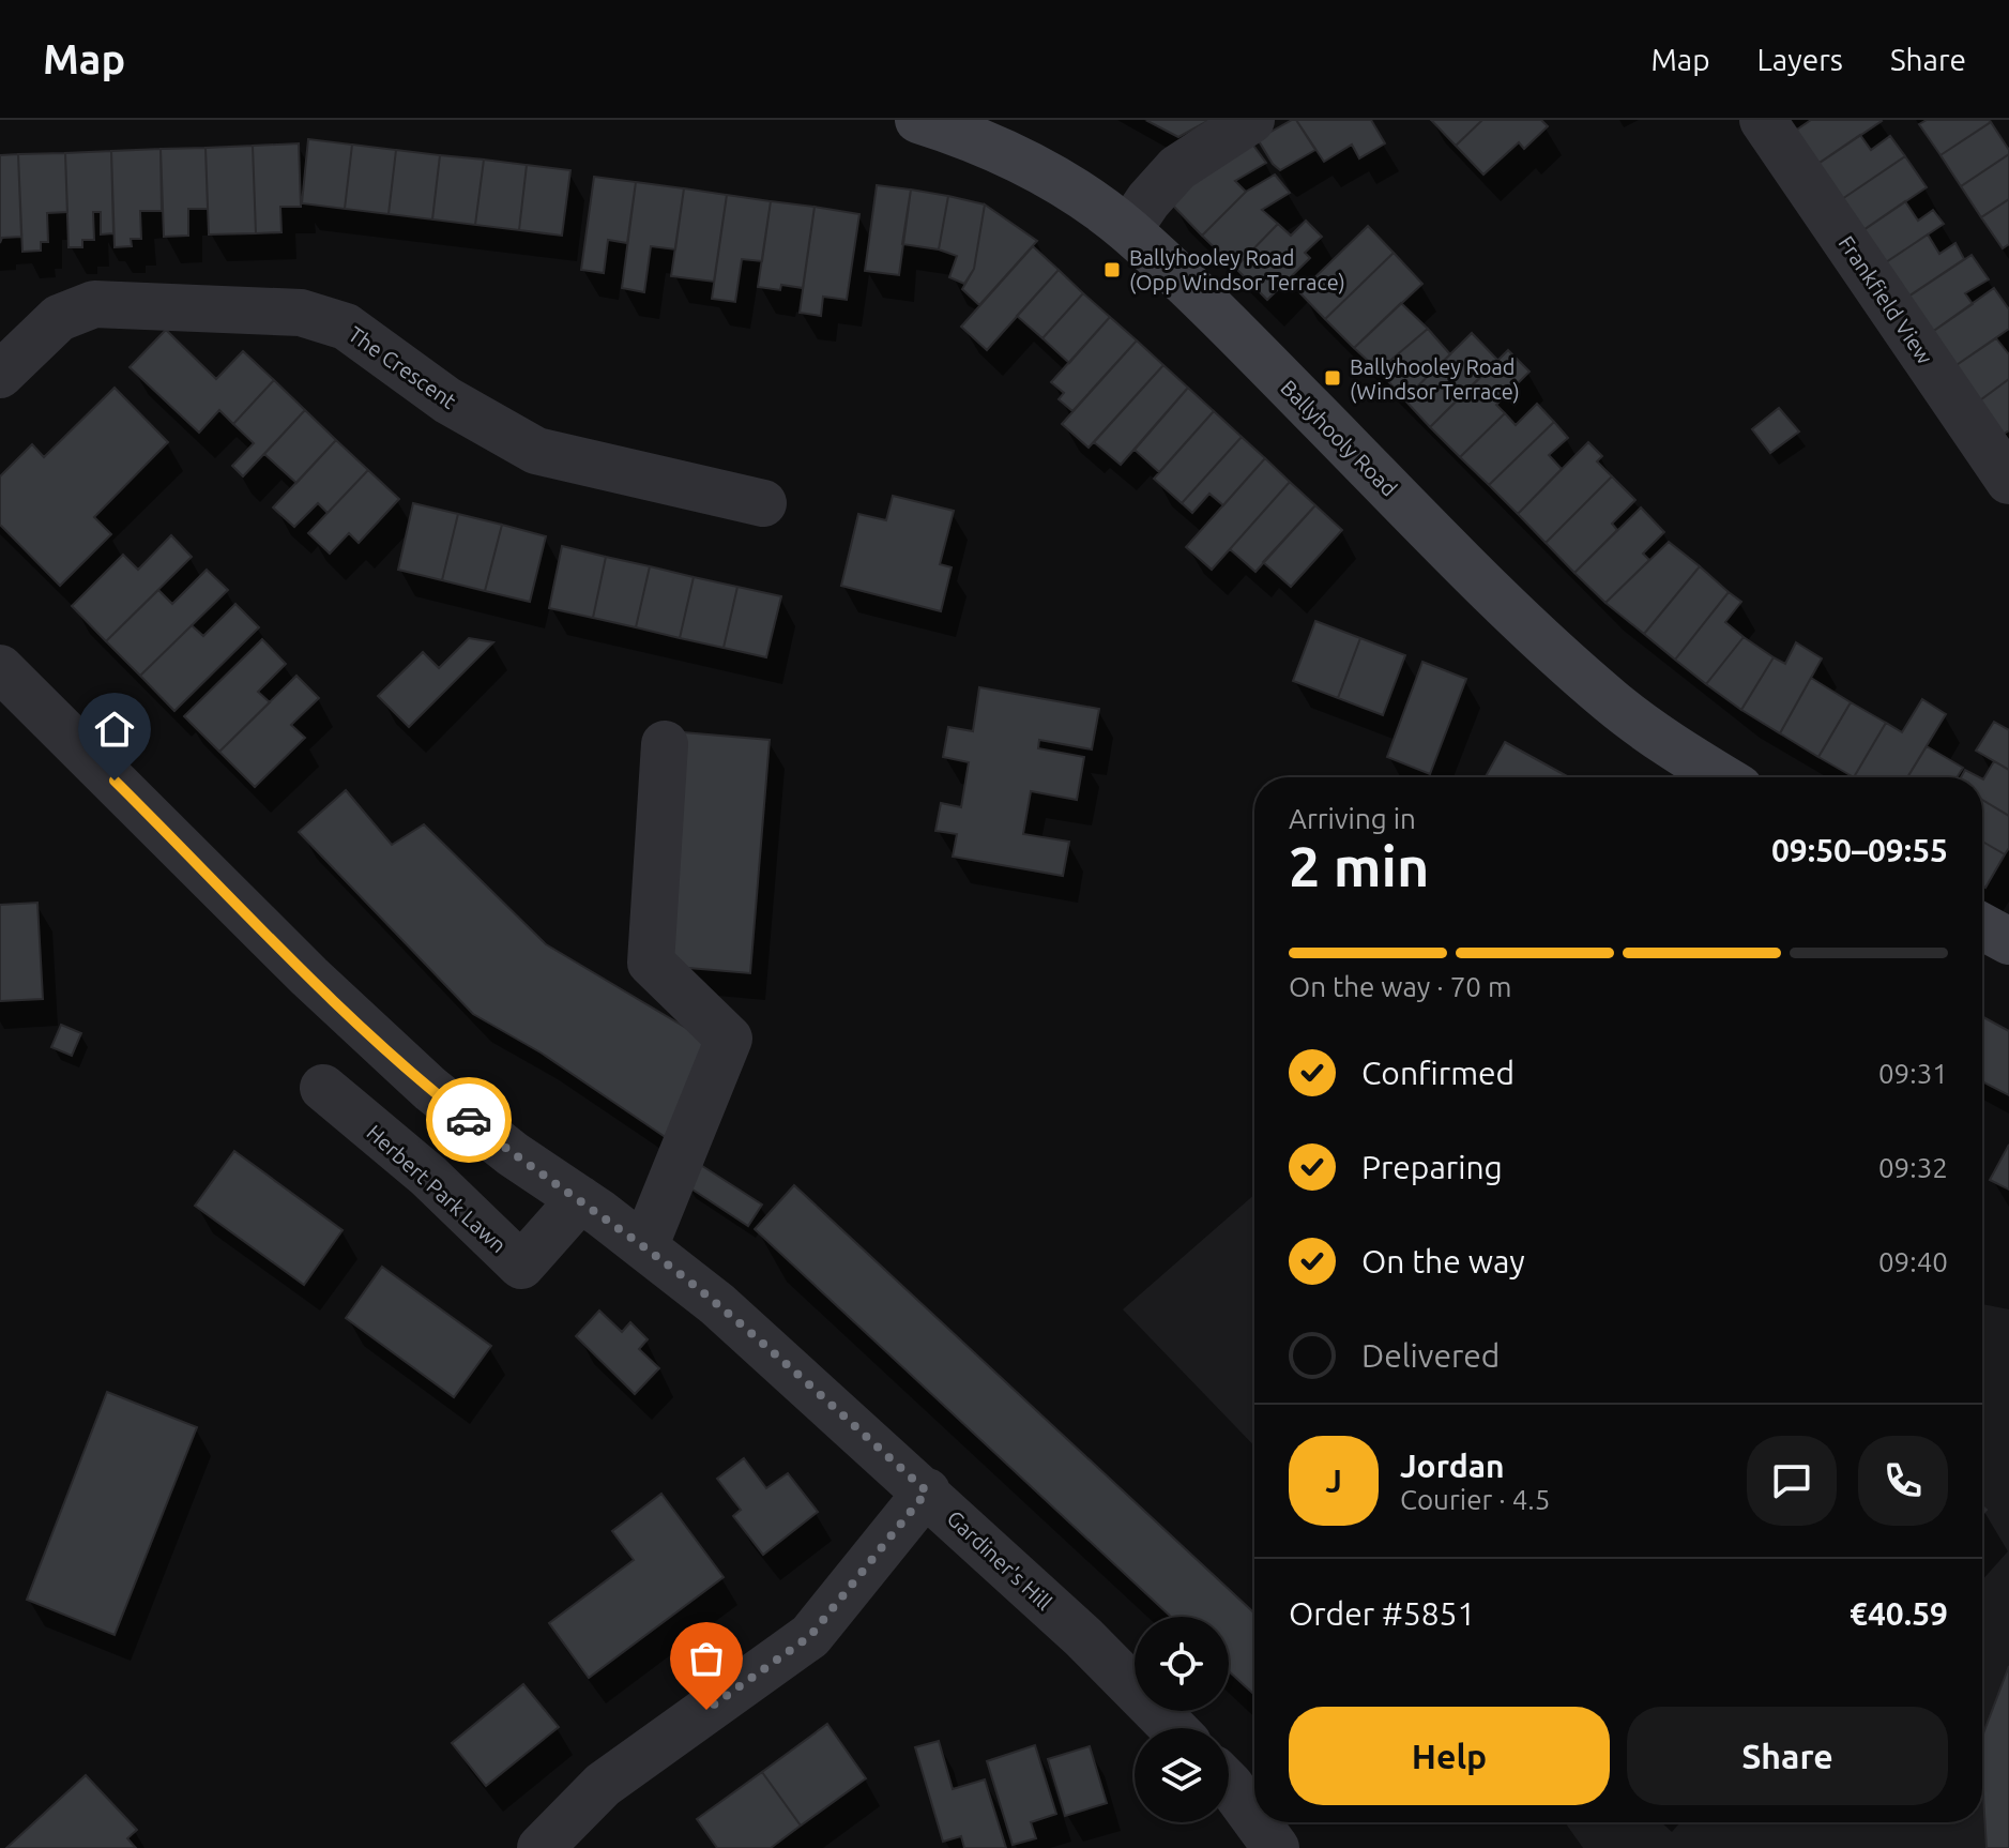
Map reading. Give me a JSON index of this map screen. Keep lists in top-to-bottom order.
{
  "streets": {
    "main road": ["Ballyhooly Road"],
    "street": [
      "Frankfield View",
      "The Crescent",
      "Herbert Park Lawn",
      "Gardiner's Hill"
    ]
  },
  "crossings": [
    ["Herbert Park Lawn", "Gardiner's Hill"]
  ],
  "places": {
    "transit": ["Ballyhooley Road (Opp Windsor Terrace)", "Ballyhooley Road (Windsor Terrace)"]
  },
  "page": {
    "header": "Map",
    "nav": ["Map", "Layers", "Share"],
    "heading": ["2 min", "Arriving in", "09:50–09:55"],
    "panel": [
      "Jordan",
      "Courier · 4.5",
      "Order #5851",
      "€40.59"
    ],
    "bar": "On the way · 70 m",
    "list": [
      ["Confirmed", "09:31"],
      ["Preparing", "09:32"],
      ["On the way", "09:40"],
      "Delivered"
    ],
    "round": "J",
    "buttons": ["Help", "Share"]
  }
}
